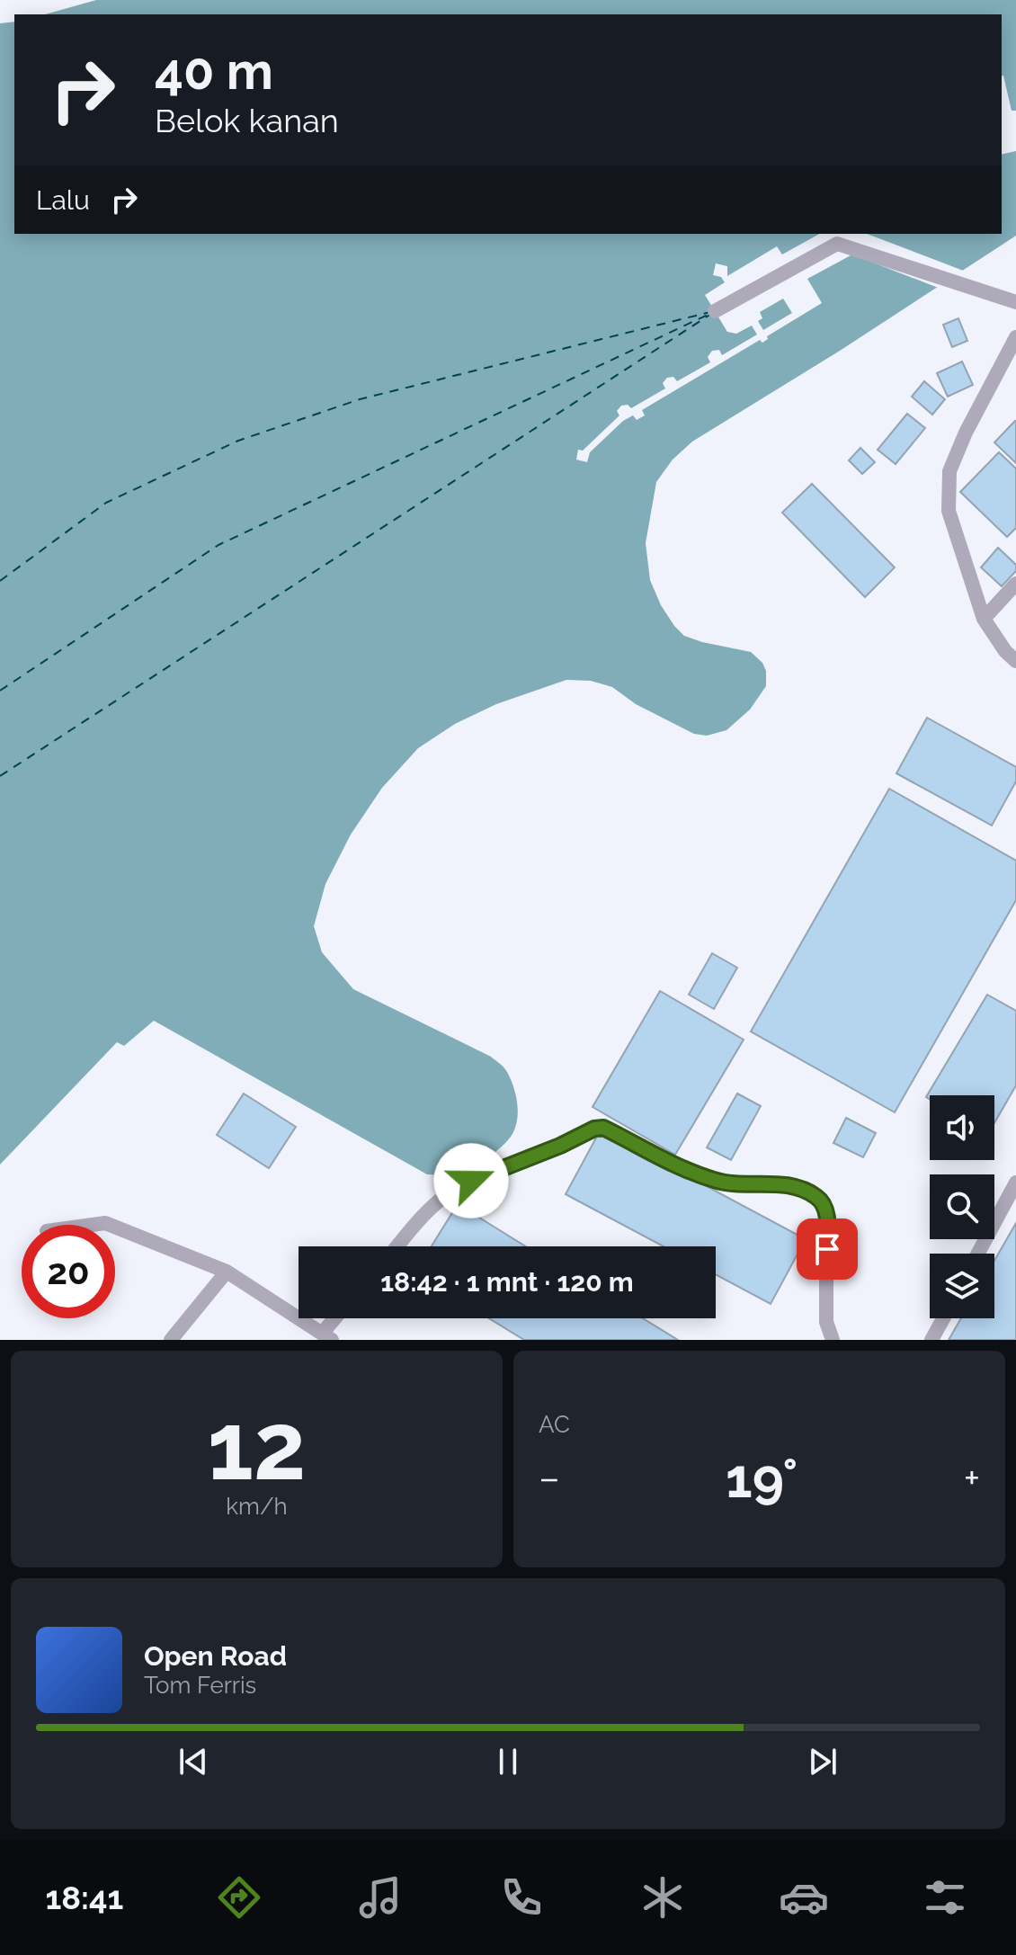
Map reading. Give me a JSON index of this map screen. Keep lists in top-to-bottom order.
{
  "page": {
    "turn": ["40 m", "Belok kanan"],
    "then": "Lalu",
    "limit": "20",
    "trip": "18:42 · 1 mnt · 120 m",
    "tile": [
      ["12", "km/h"],
      "AC"
    ],
    "heat": ["−", "19°", "+"],
    "song": ["Open Road", "Tom Ferris"],
    "tabs": "18:41"
  }
}
